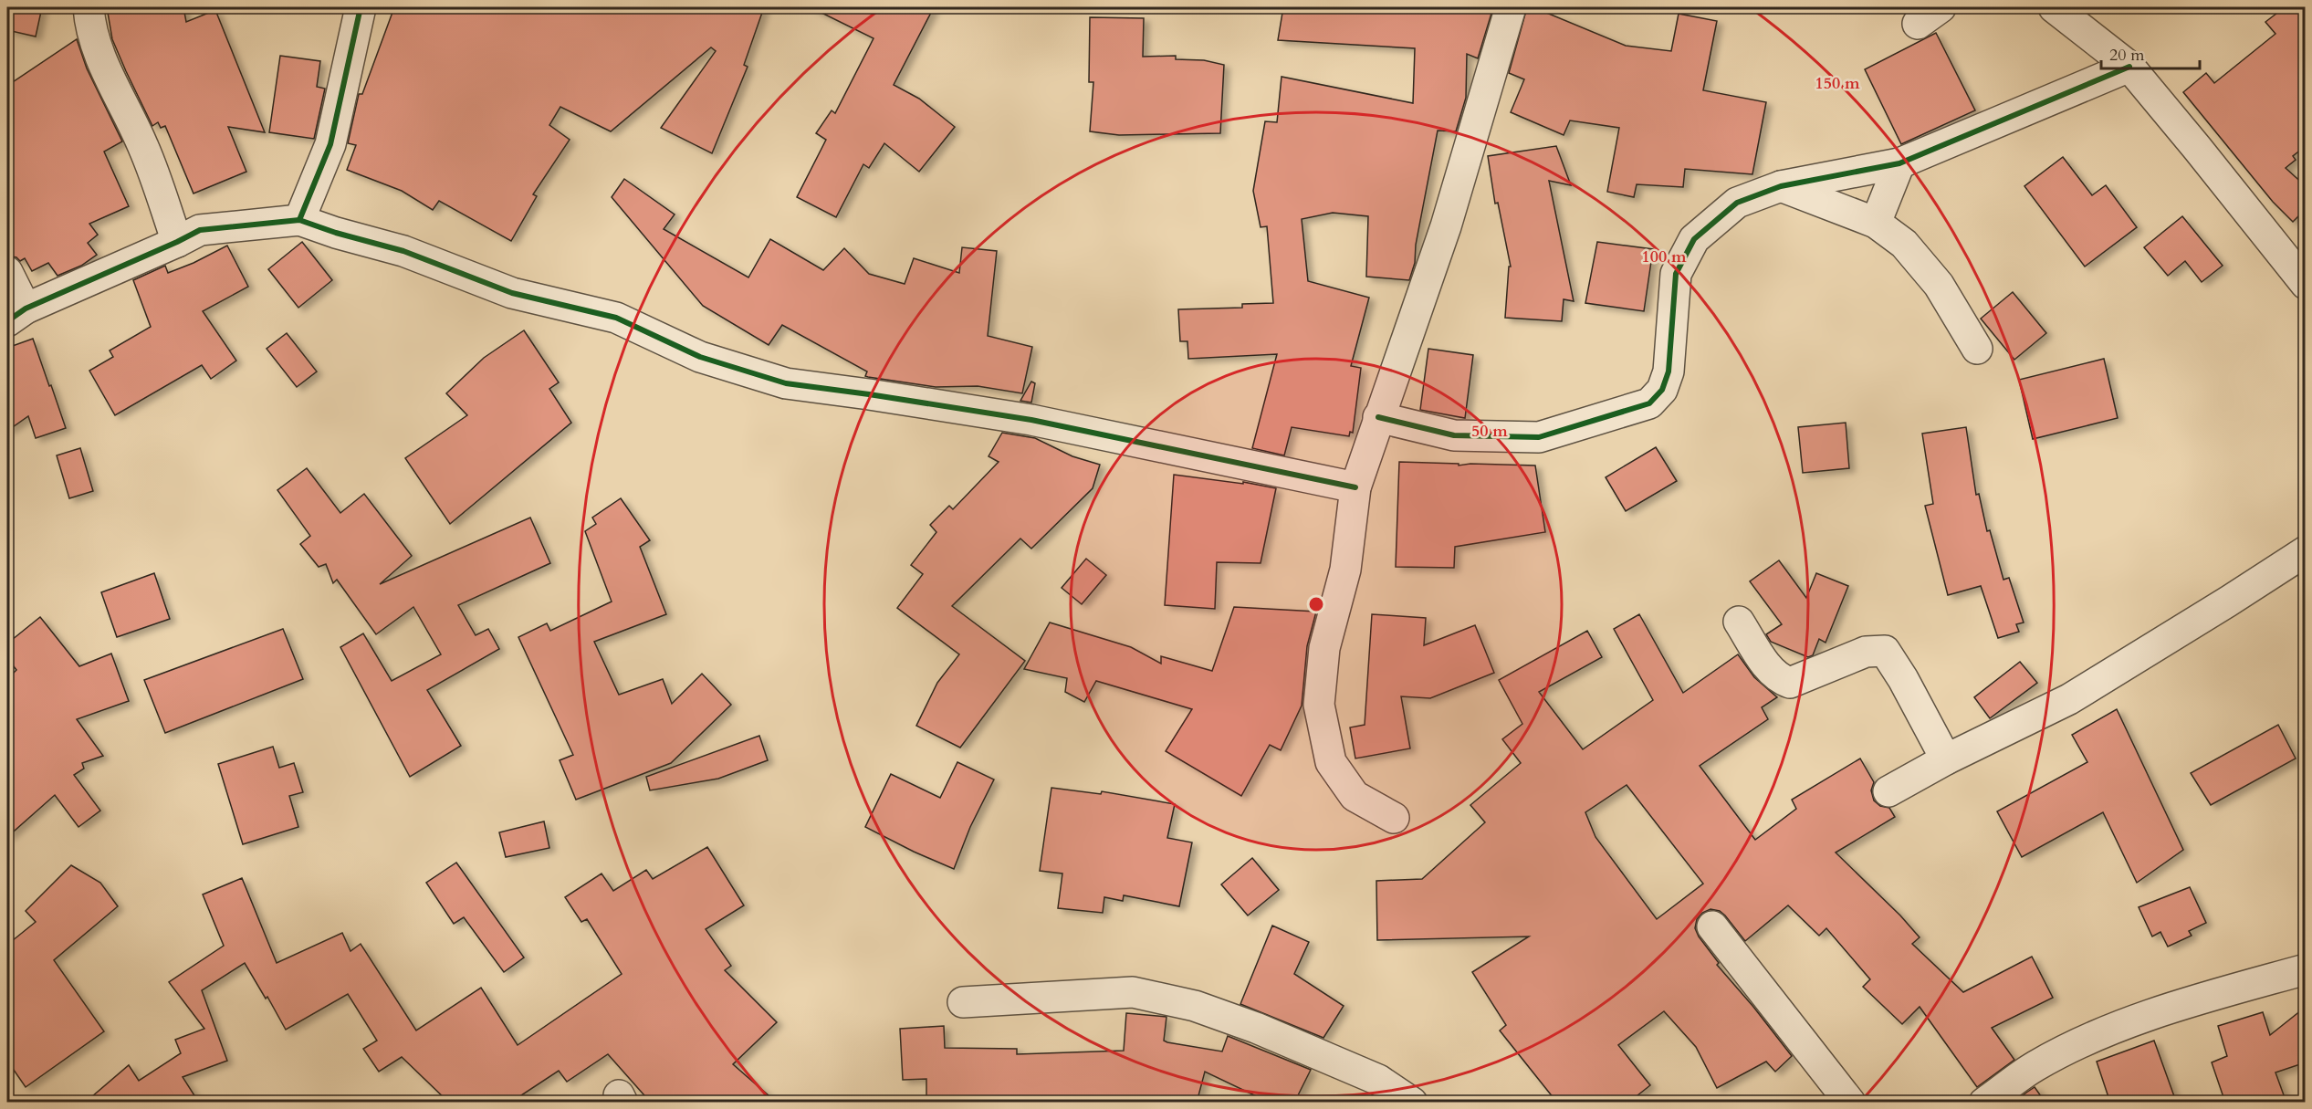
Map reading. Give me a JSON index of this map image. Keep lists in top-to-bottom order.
{
  "scale_bar": "20 m",
  "rings": ["150 m", "100 m", "50 m"]
}
